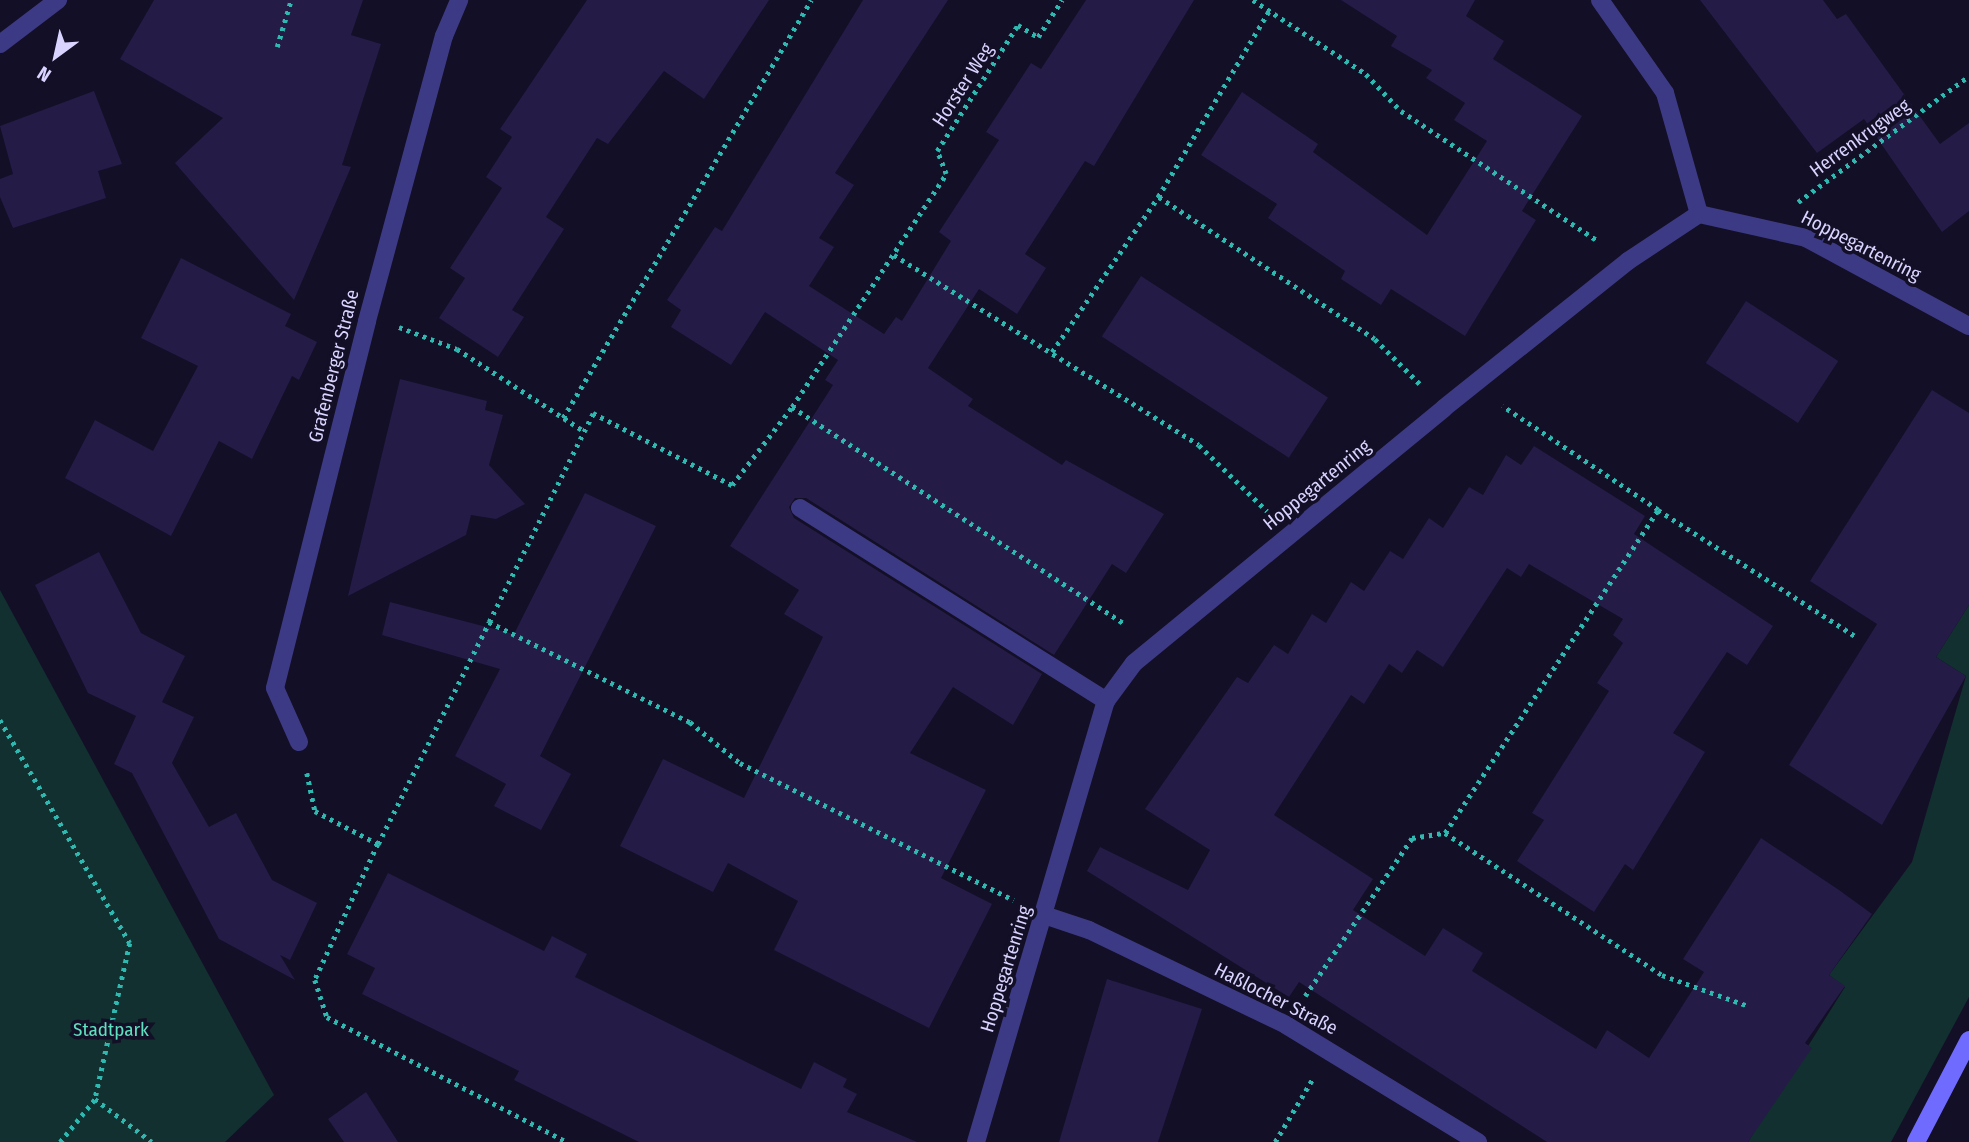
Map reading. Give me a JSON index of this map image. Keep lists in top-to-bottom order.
{
  "streets": {
    "street": ["Hoppegartenring", "Grafenberger Straße", "Haßlocher Straße"],
    "path": ["Horster Weg", "Herrenkrugweg"]
  },
  "crossings": [
    ["Herrenkrugweg", "Hoppegartenring"],
    ["Hoppegartenring", "Haßlocher Straße"]
  ],
  "parks": ["Stadtpark"],
  "north": "bottom left"
}
